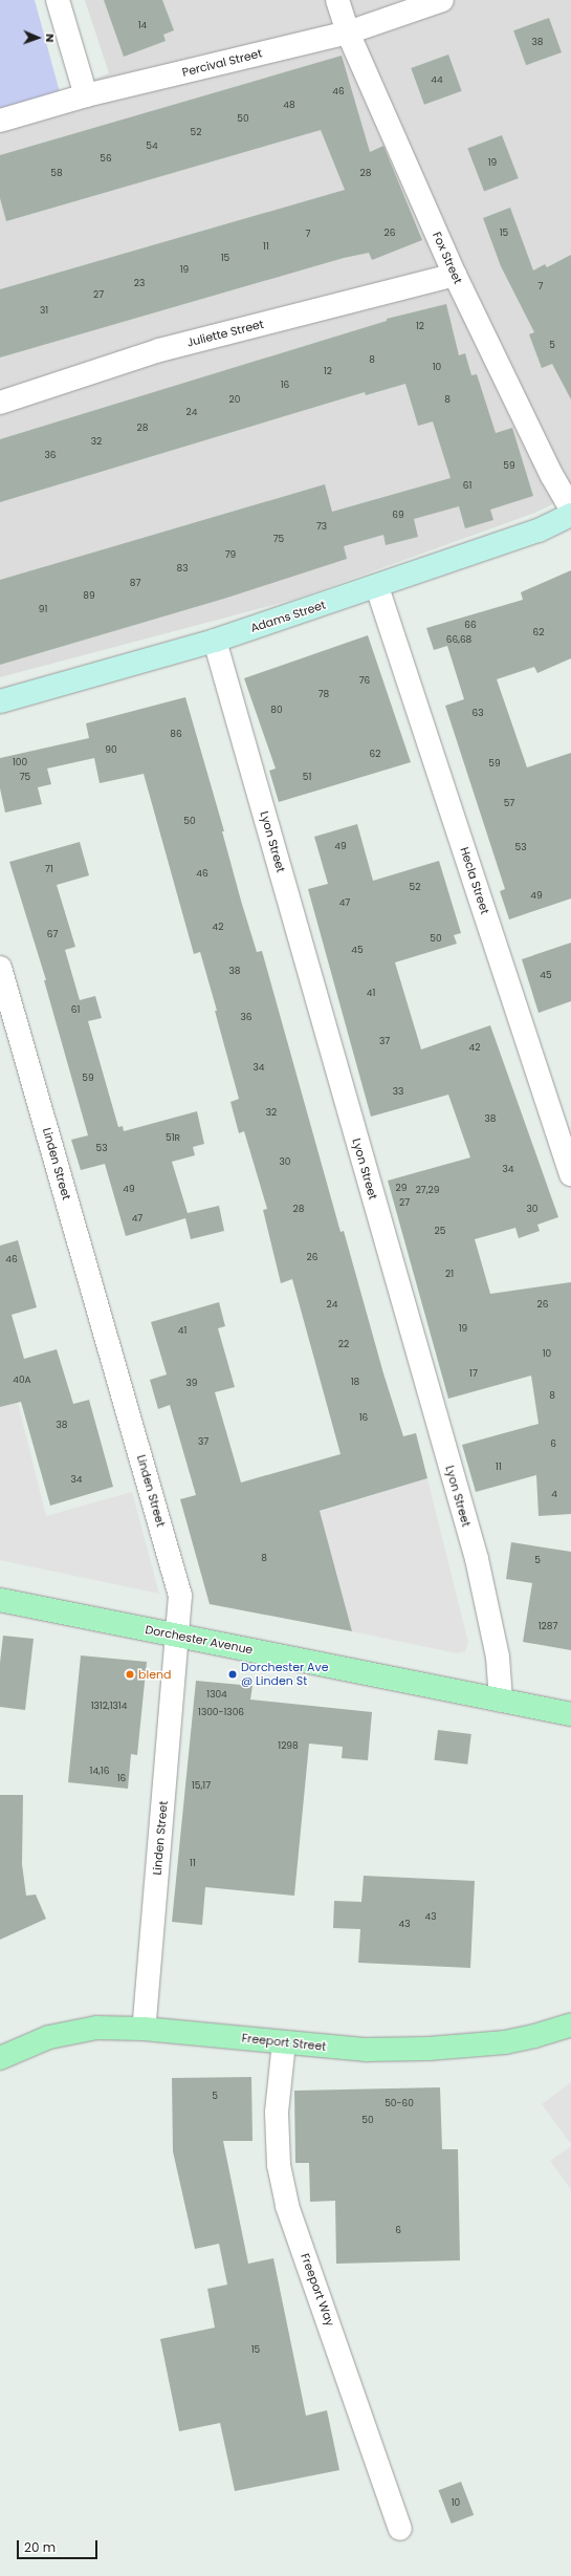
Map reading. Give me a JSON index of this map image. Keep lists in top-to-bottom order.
{
  "streets": {
    "main road": ["Adams Street", "Dorchester Avenue", "Freeport Street"],
    "street": [
      "Percival Street",
      "Fox Street",
      "Juliette Street",
      "Lyon Street",
      "Hecla Street",
      "Linden Street",
      "Freeport Way"
    ]
  },
  "crossings": [
    ["Percival Street", "Fox Street"],
    ["Fox Street", "Juliette Street"],
    ["Adams Street", "Lyon Street"],
    ["Adams Street", "Hecla Street"],
    ["Lyon Street", "Dorchester Avenue"],
    ["Linden Street", "Dorchester Avenue"],
    ["Linden Street", "Freeport Street"],
    ["Freeport Street", "Freeport Way"]
  ],
  "places": ["blend", "Dorchester Ave @ Linden St"],
  "house_numbers": [
    "14",
    "38",
    "44",
    "46",
    "48",
    "50",
    "52",
    "54",
    "56",
    "19",
    "58",
    "28",
    "26",
    "15",
    "7",
    "11",
    "15",
    "19",
    "23",
    "7",
    "27",
    "31",
    "12",
    "5",
    "8",
    "10",
    "12",
    "16",
    "20",
    "8",
    "24",
    "28",
    "32",
    "36",
    "59",
    "61",
    "69",
    "73",
    "75",
    "79",
    "83",
    "87",
    "89",
    "91",
    "66",
    "62",
    "66,68",
    "76",
    "78",
    "80",
    "63",
    "86",
    "90",
    "62",
    "100",
    "59",
    "75",
    "51",
    "57",
    "50",
    "49",
    "53",
    "71",
    "46",
    "52",
    "49",
    "47",
    "42",
    "67",
    "50",
    "45",
    "38",
    "45",
    "41",
    "61",
    "36",
    "37",
    "42",
    "34",
    "59",
    "33",
    "32",
    "38",
    "51R",
    "53",
    "30",
    "34",
    "29",
    "49",
    "27,29",
    "27",
    "28",
    "30",
    "47",
    "25",
    "26",
    "46",
    "21",
    "24",
    "26",
    "19",
    "41",
    "22",
    "10",
    "17",
    "40A",
    "18",
    "39",
    "8",
    "16",
    "38",
    "37",
    "6",
    "11",
    "34",
    "4",
    "8",
    "5",
    "1287",
    "1304",
    "1312,1314",
    "1300-1306",
    "1298",
    "14,16",
    "16",
    "15,17",
    "11",
    "43",
    "43",
    "5",
    "50-60",
    "50",
    "6",
    "15",
    "10"
  ],
  "scale_bar": "20 m",
  "north": "right"
}
